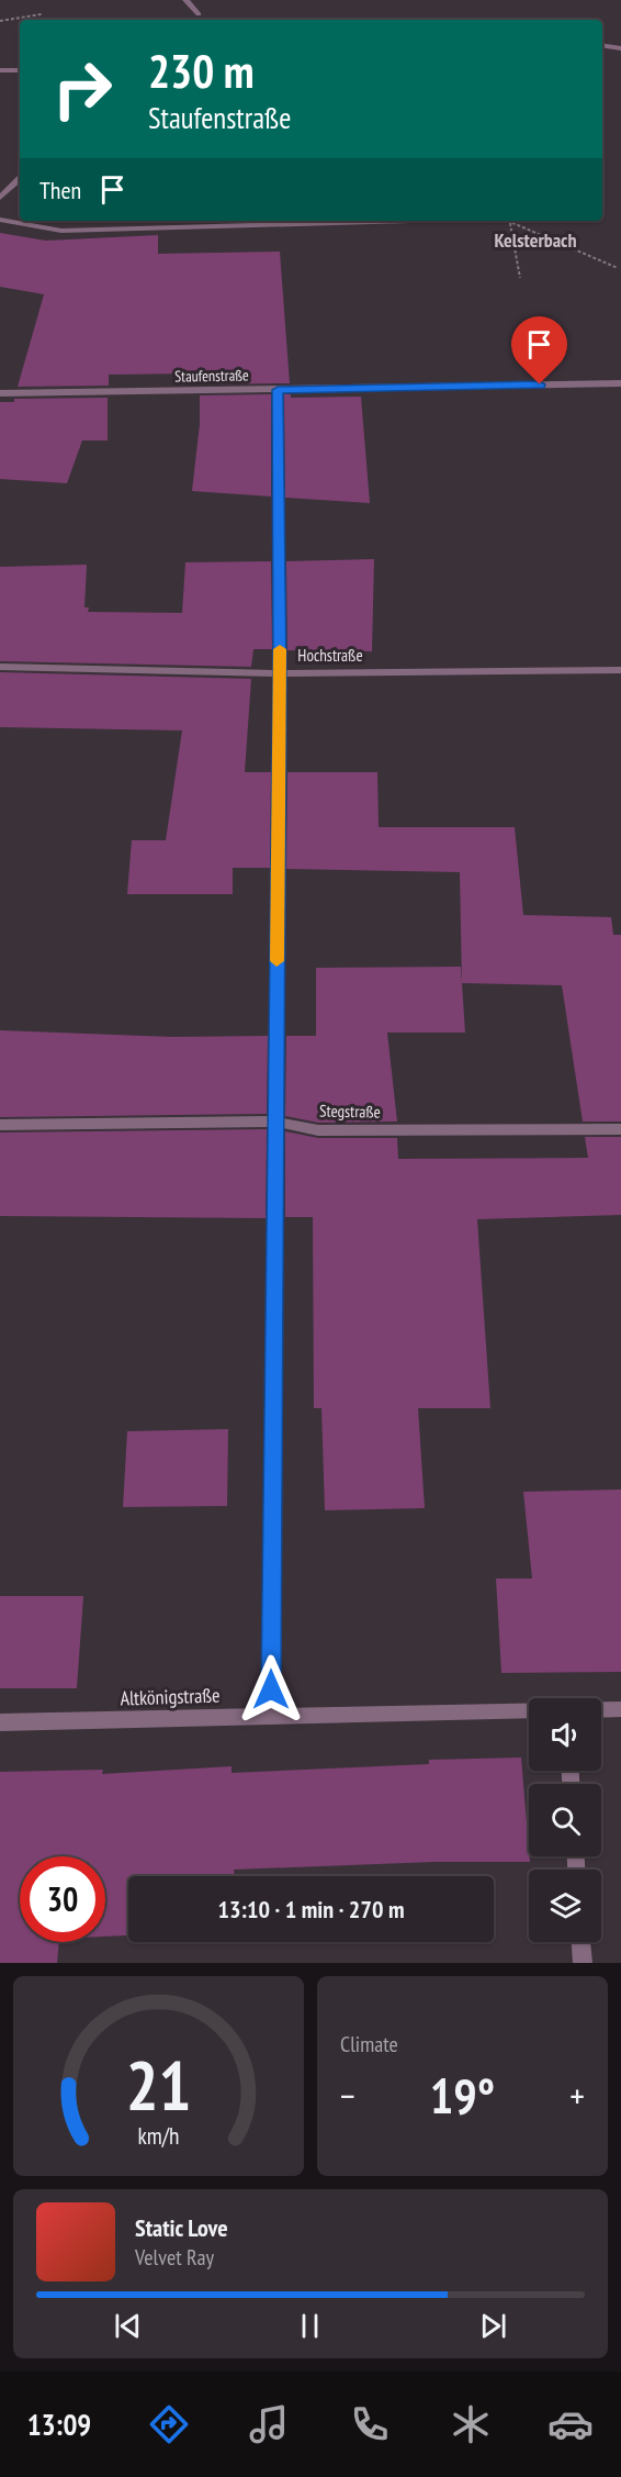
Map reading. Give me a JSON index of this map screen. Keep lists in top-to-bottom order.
{
  "streets": {
    "street": [
      "Staufenstraße",
      "Hochstraße",
      "Stegstraße",
      "Altkönigstraße"
    ]
  },
  "districts": ["Kelsterbach"],
  "page": {
    "turn": ["230 m", "Staufenstraße"],
    "then": "Then",
    "limit": "30",
    "trip": "13:10 · 1 min · 270 m",
    "tile": "Climate",
    "heat": ["−", "19°", "+"],
    "song": ["Static Love", "Velvet Ray"],
    "tabs": "13:09",
    "gauge": ["21", "km/h"]
  }
}
